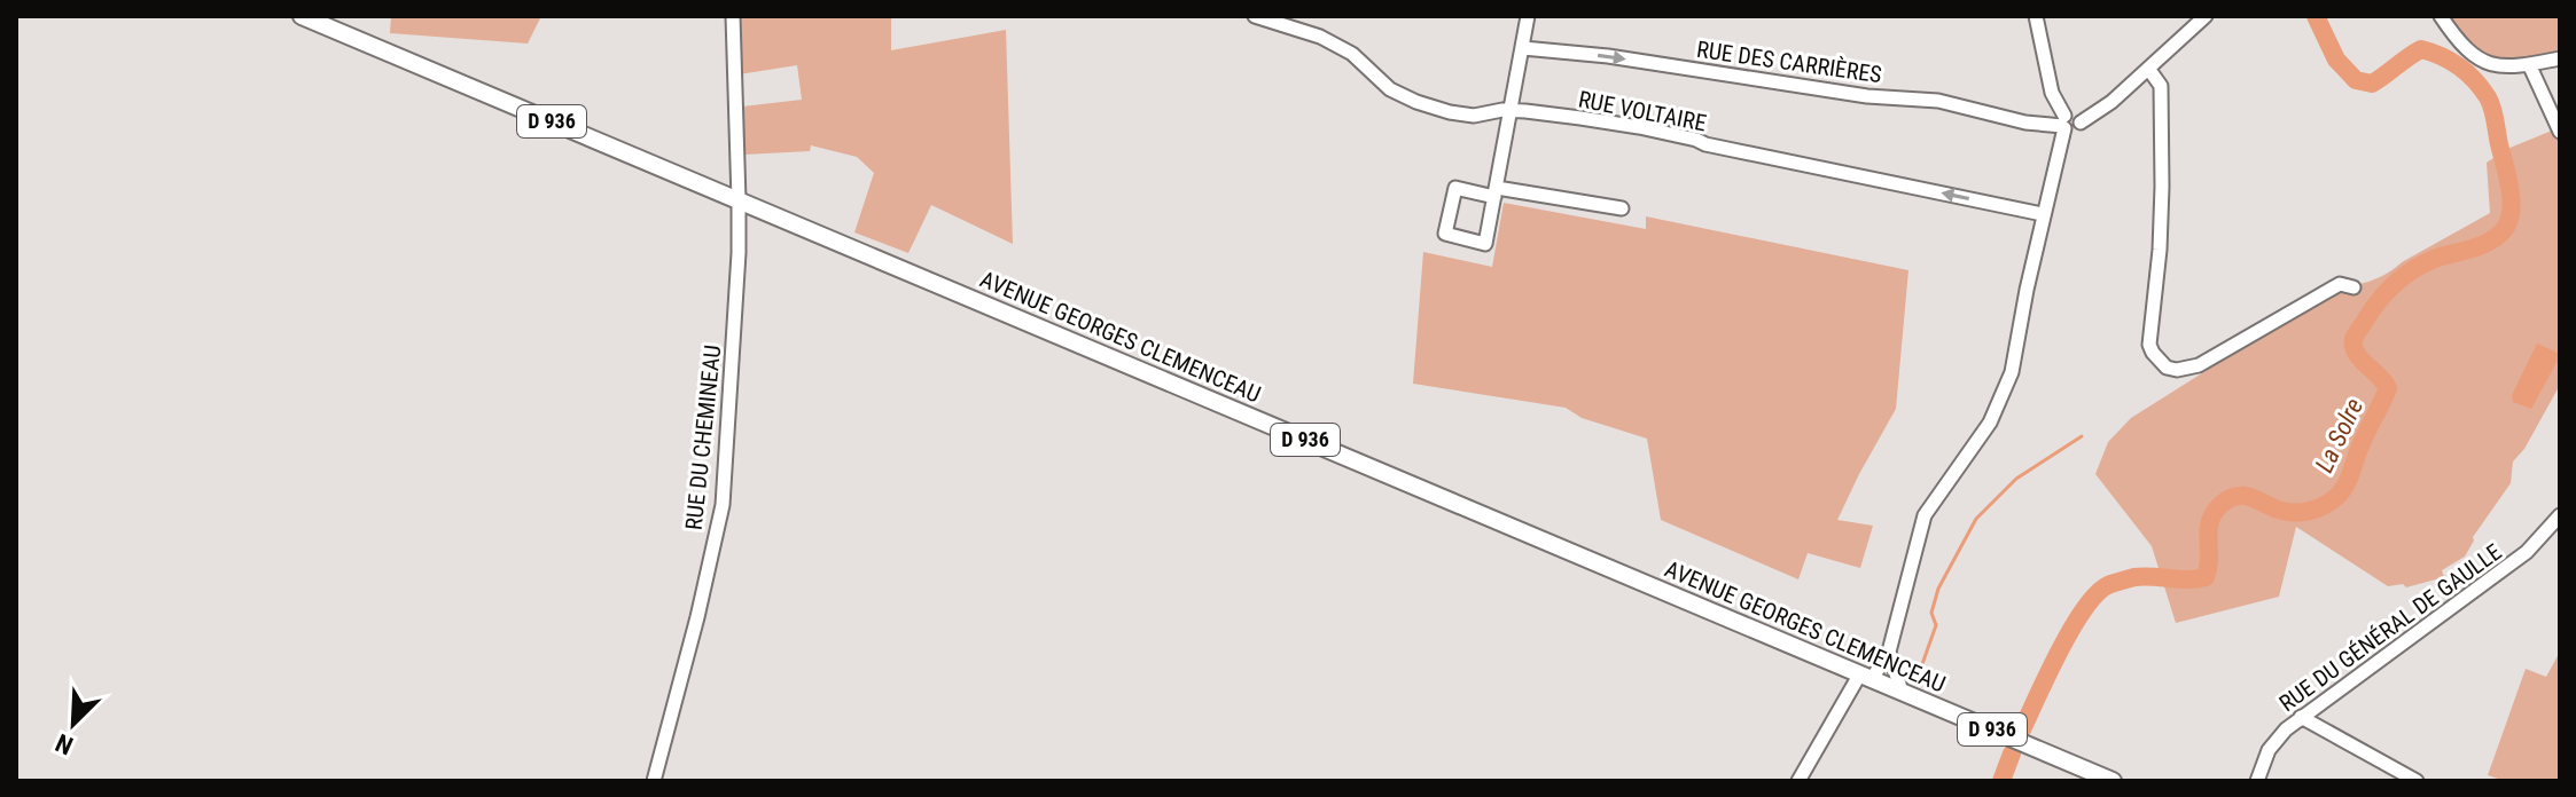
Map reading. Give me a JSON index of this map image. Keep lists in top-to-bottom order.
{
  "streets": {
    "main road": ["D 936", "AVENUE GEORGES CLEMENCEAU"],
    "street": [
      "RUE DES CARRIÈRES",
      "RUE VOLTAIRE",
      "RUE DU CHEMINEAU",
      "RUE DU GÉNÉRAL DE GAULLE"
    ]
  },
  "crossings": [
    ["AVENUE GEORGES CLEMENCEAU", "RUE DU CHEMINEAU"]
  ],
  "one_way": ["RUE DES CARRIÈRES", "RUE VOLTAIRE"],
  "water": ["La Solre"],
  "north": "bottom left"
}
